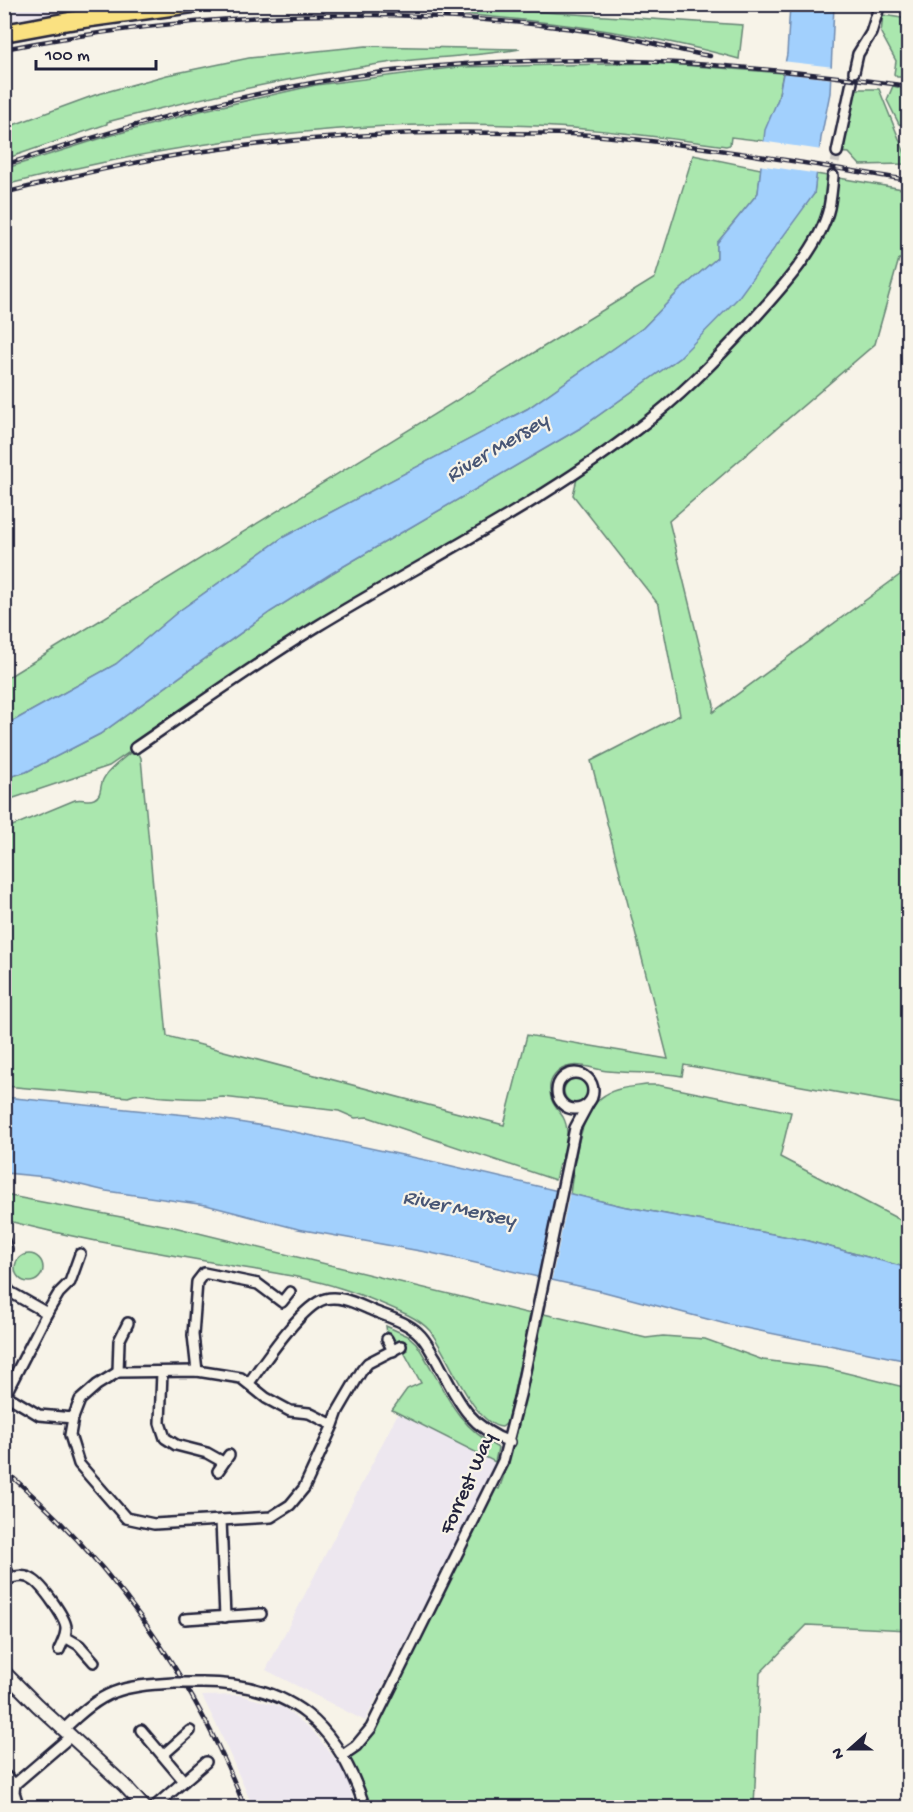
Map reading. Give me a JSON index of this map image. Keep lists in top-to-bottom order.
{
  "streets": {
    "street": ["Forrest Way"]
  },
  "water": ["River Mersey"],
  "scale_bar": "100 m",
  "north": "left"
}
